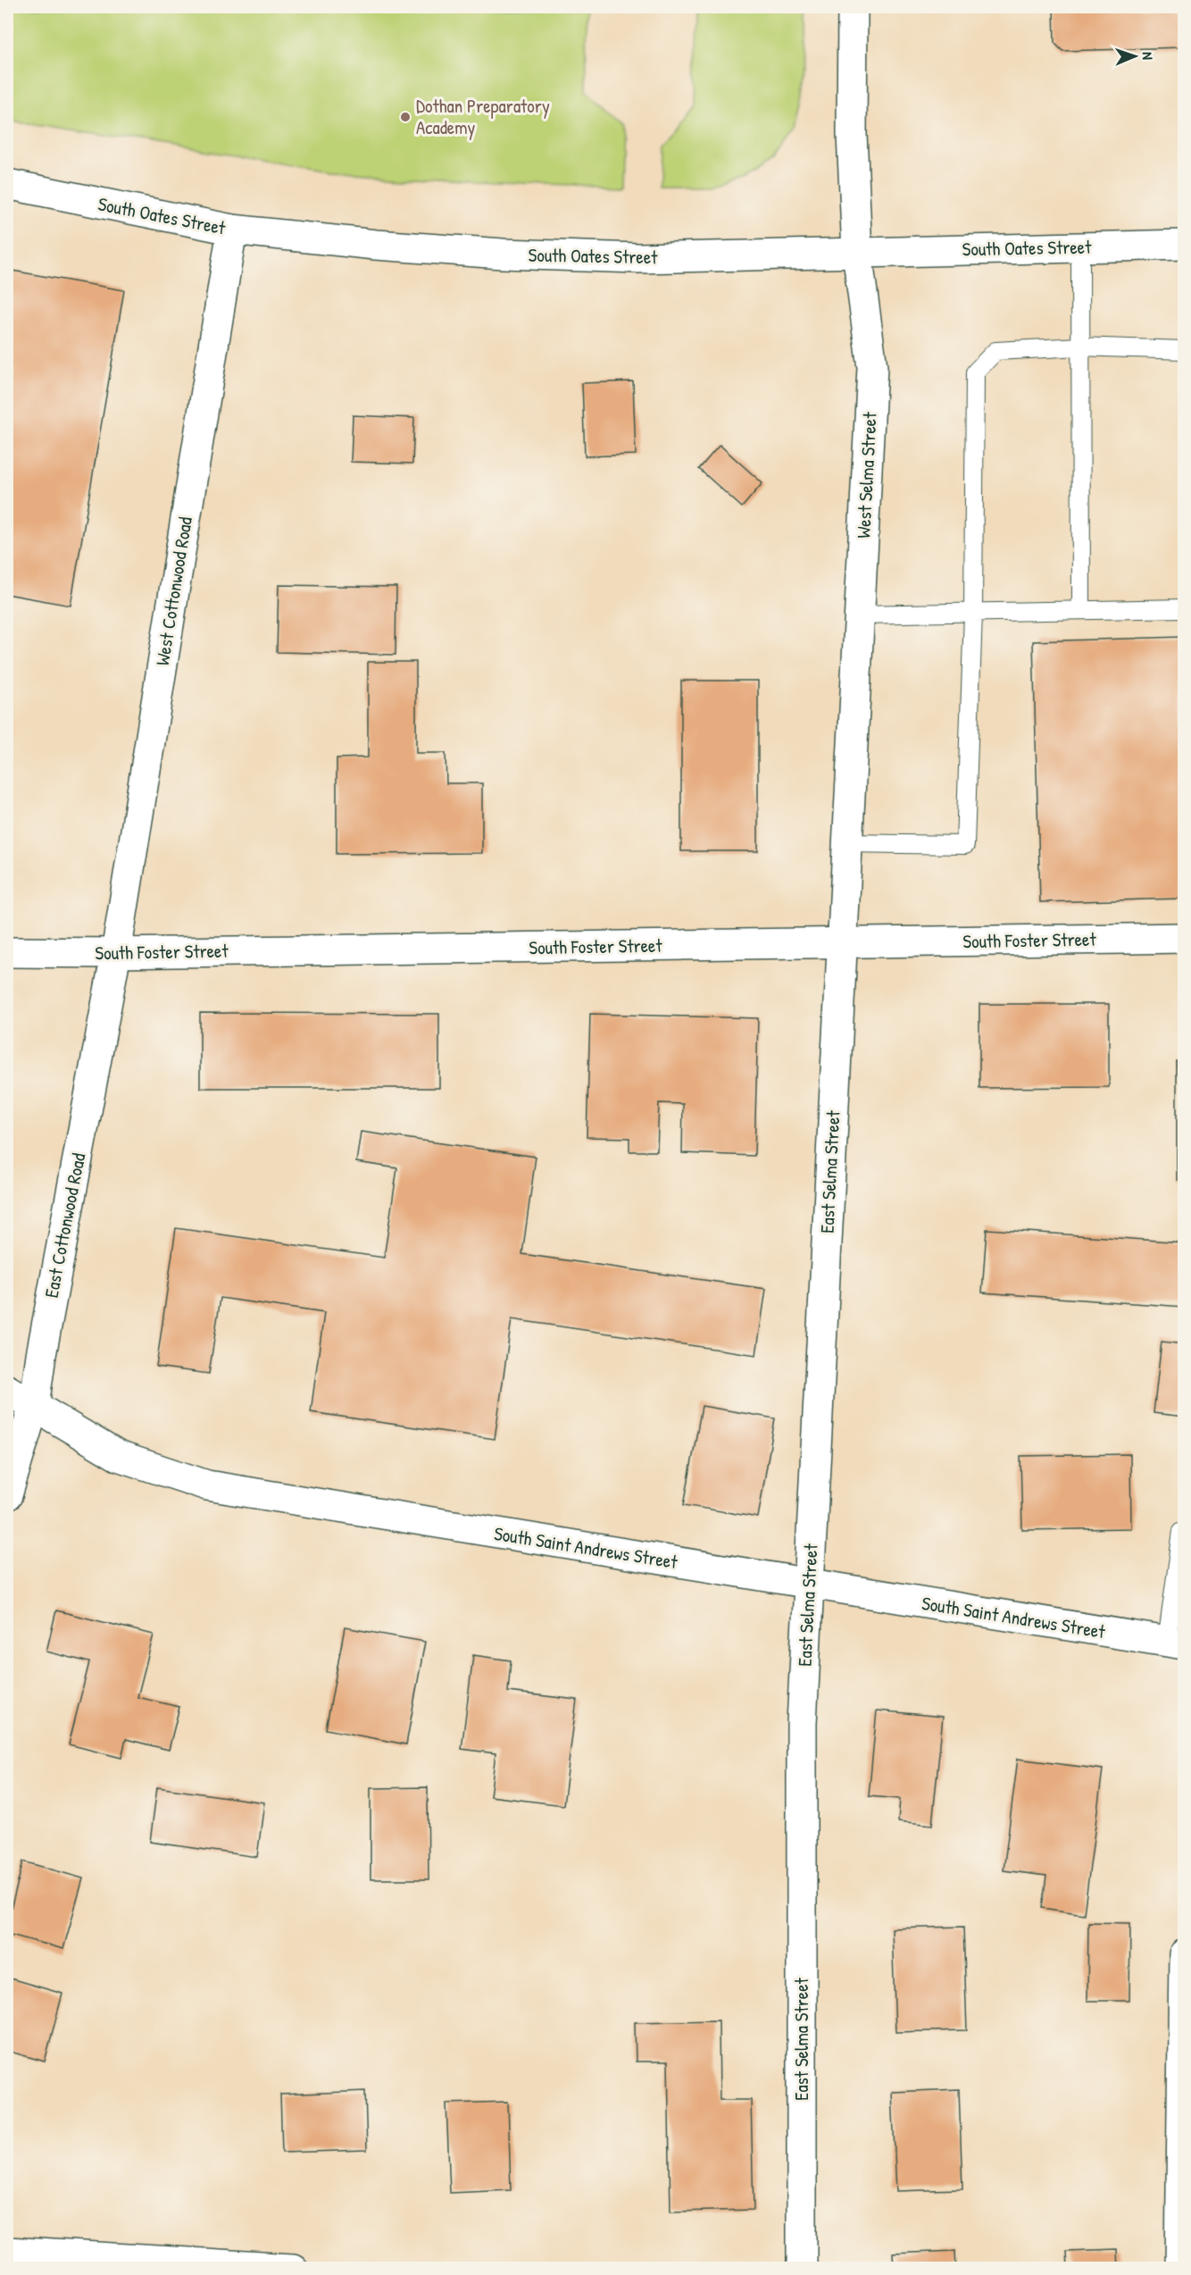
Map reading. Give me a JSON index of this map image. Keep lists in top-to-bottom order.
{
  "streets": {
    "street": [
      "South Oates Street",
      "West Selma Street",
      "West Cottonwood Road",
      "South Foster Street",
      "East Selma Street",
      "East Cottonwood Road",
      "South Saint Andrews Street"
    ]
  },
  "crossings": [
    ["South Oates Street", "West Selma Street"],
    ["South Oates Street", "West Cottonwood Road"],
    ["West Selma Street", "South Foster Street"],
    ["West Selma Street", "East Selma Street"],
    ["West Cottonwood Road", "South Foster Street"],
    ["West Cottonwood Road", "East Cottonwood Road"],
    ["South Foster Street", "East Selma Street"],
    ["South Foster Street", "East Cottonwood Road"],
    ["East Selma Street", "South Saint Andrews Street"],
    ["East Cottonwood Road", "South Saint Andrews Street"]
  ],
  "places": ["Dothan Preparatory Academy"],
  "north": "right"
}
